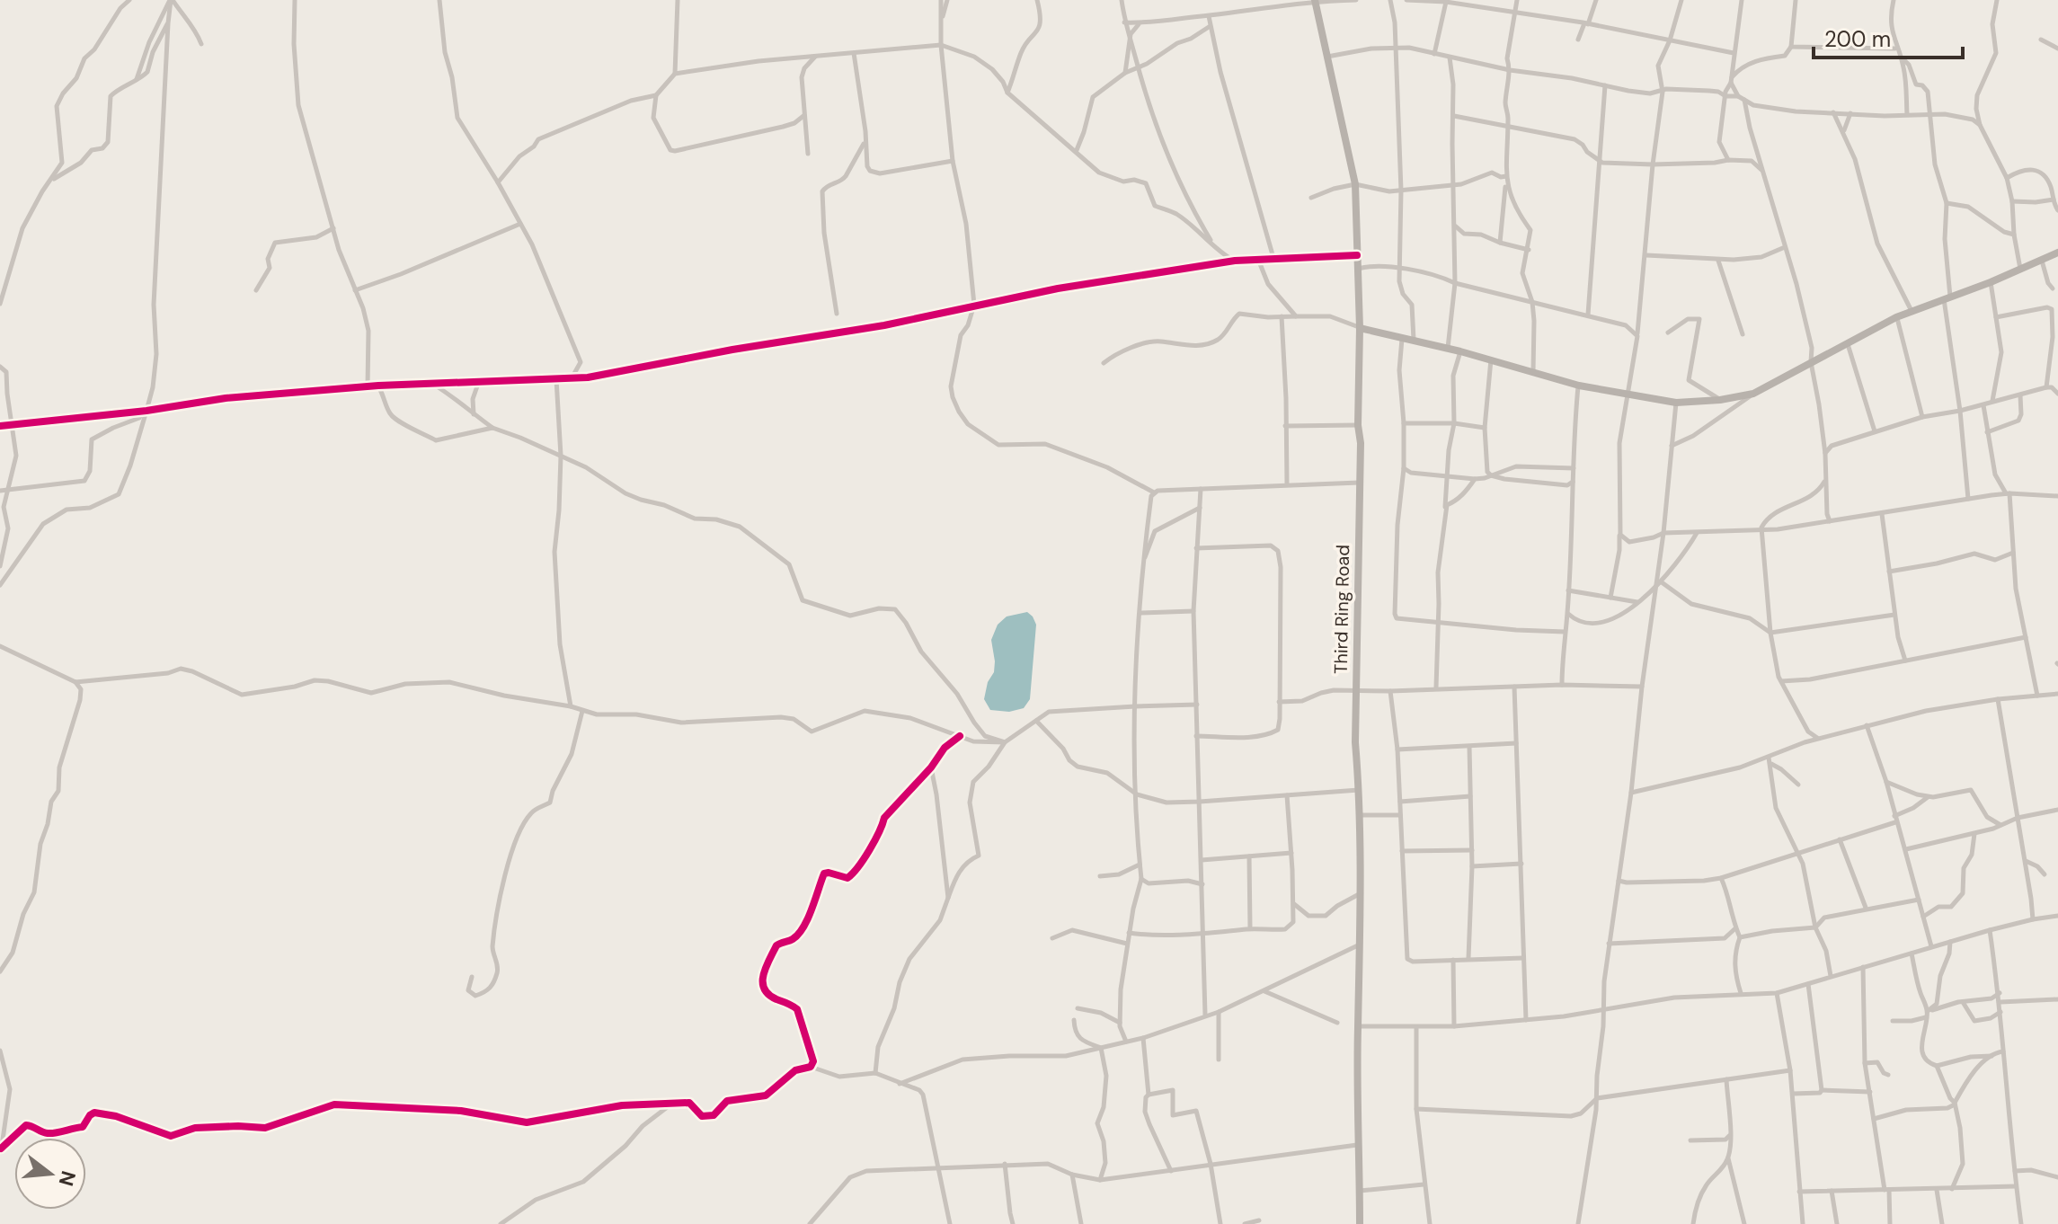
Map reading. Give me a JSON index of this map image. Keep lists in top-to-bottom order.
{
  "streets": {
    "street": ["Third Ring Road"]
  },
  "scale_bar": "200 m",
  "north": "right"
}
